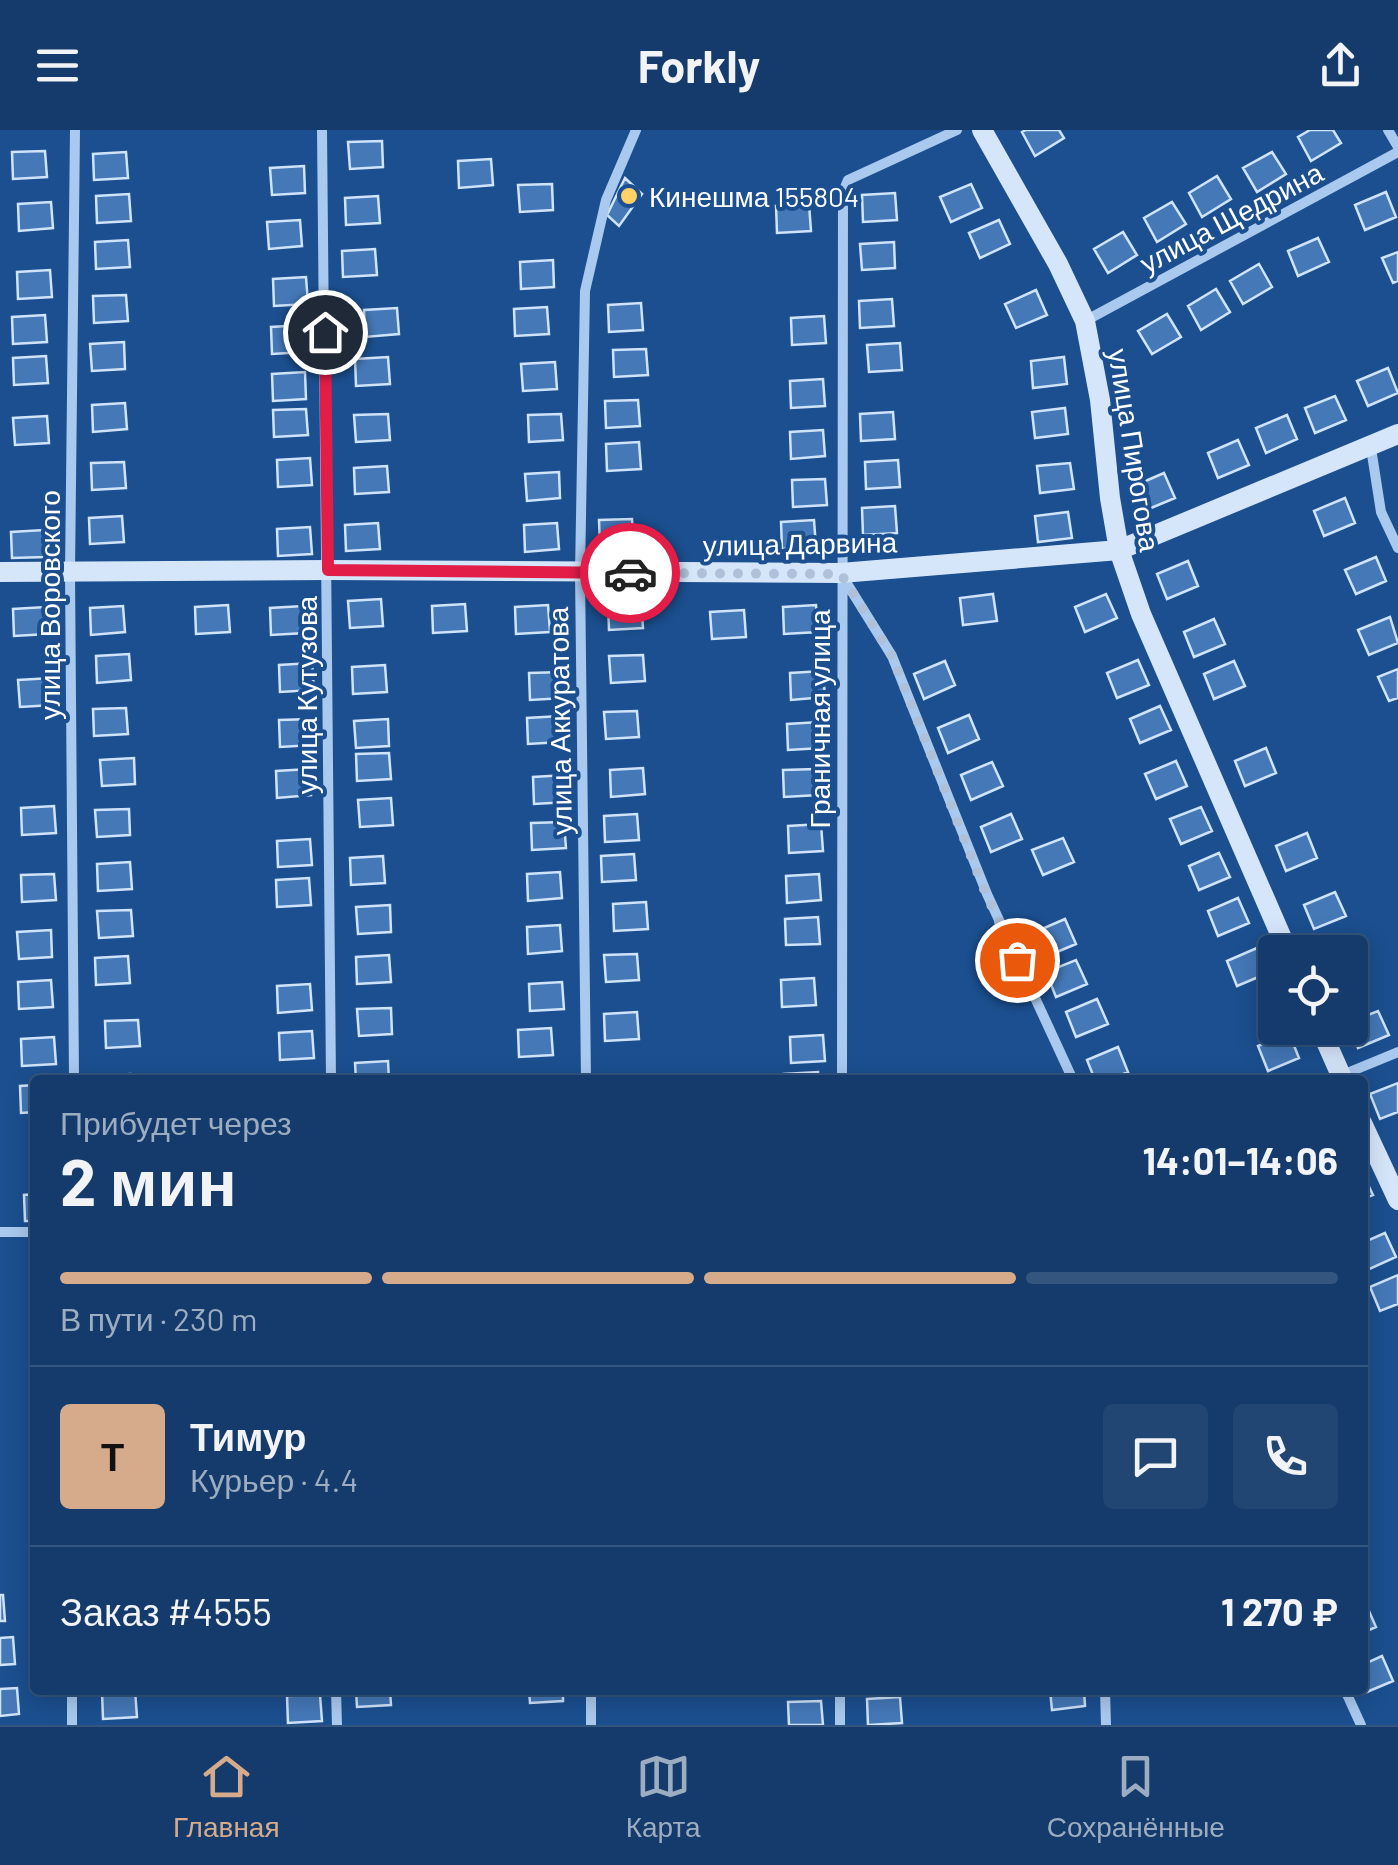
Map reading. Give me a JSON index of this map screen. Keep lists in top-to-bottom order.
{
  "streets": {
    "street": [
      "улица Щедрина",
      "улица Пирогова",
      "улица Дарвина",
      "улица Воровского",
      "улица Кутузова",
      "Граничная улица",
      "улица Аккуратова"
    ]
  },
  "crossings": [
    ["улица Щедрина", "улица Пирогова"],
    ["улица Пирогова", "улица Дарвина"],
    ["улица Дарвина", "улица Воровского"],
    ["улица Дарвина", "улица Кутузова"],
    ["улица Дарвина", "Граничная улица"],
    ["улица Дарвина", "улица Аккуратова"]
  ],
  "places": ["Кинешма 155804"],
  "page": {
    "header": "Forkly",
    "heading": ["2 мин", "Прибудет через", "14:01–14:06"],
    "panel": [
      "Тимур",
      "Курьер · 4.4",
      "Заказ #4555",
      "1 270 ₽"
    ],
    "bar": "В пути · 230 m",
    "round": "Т",
    "tabs": ["Главная", "Карта", "Сохранённые"]
  }
}
